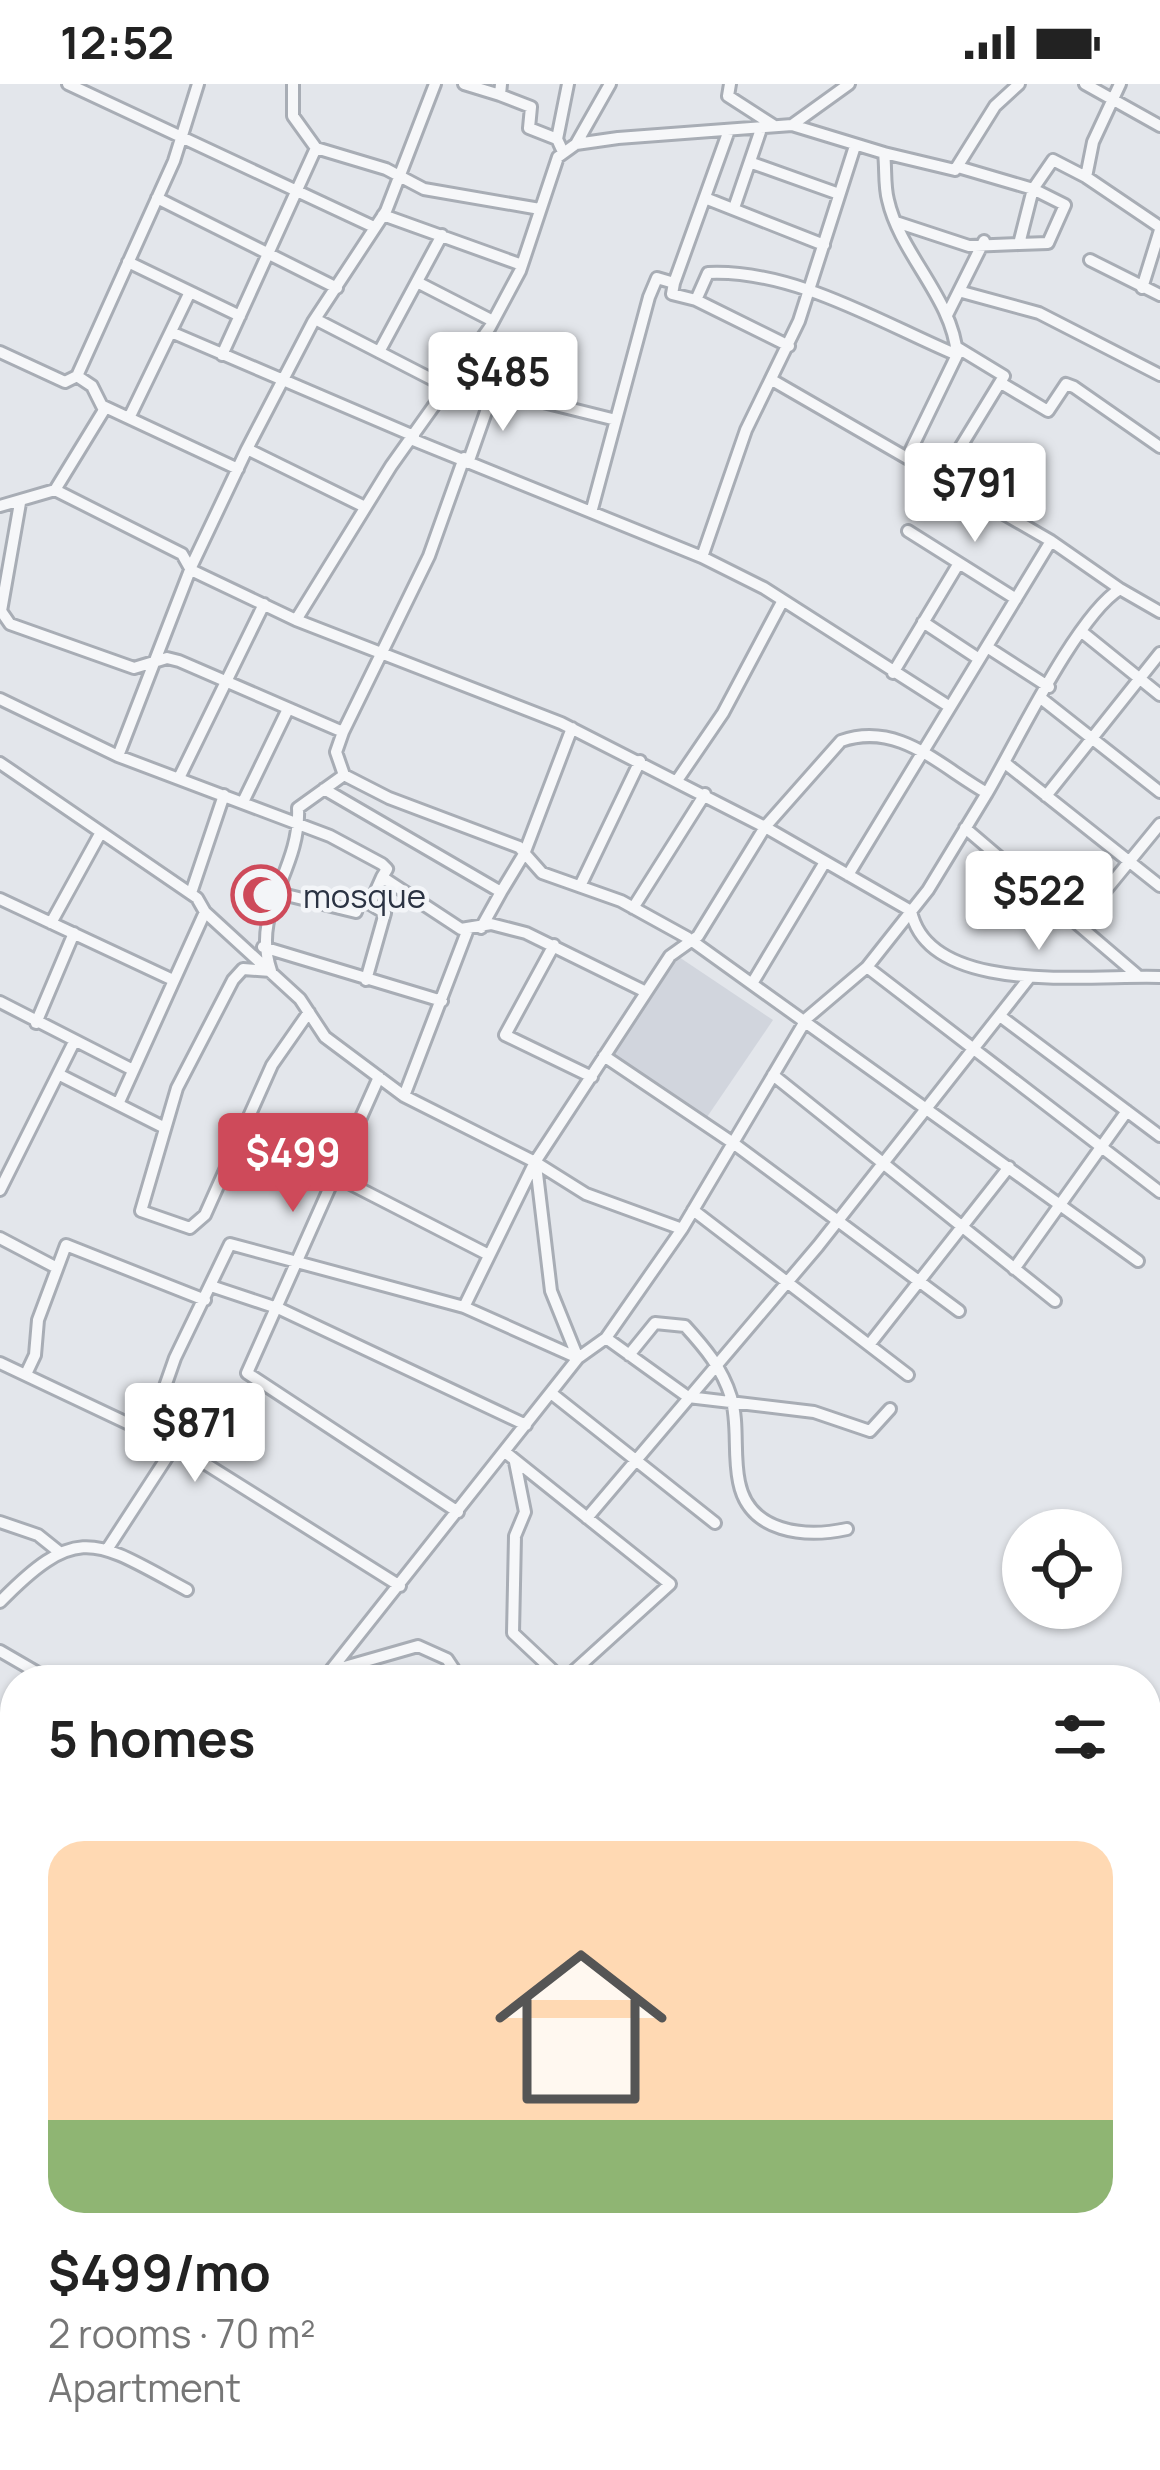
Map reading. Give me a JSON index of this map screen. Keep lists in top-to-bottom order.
{
  "places": {
    "mosque": ["mosque"]
  },
  "page": {
    "status": "12:52",
    "price": [
      "$485",
      "$791",
      "$522",
      "$499",
      "$871"
    ],
    "heading": "5 homes",
    "list": [
      {
        "name": "$499/mo",
        "note": "2 rooms · 70 m² · Apartment"
      }
    ]
  }
}
